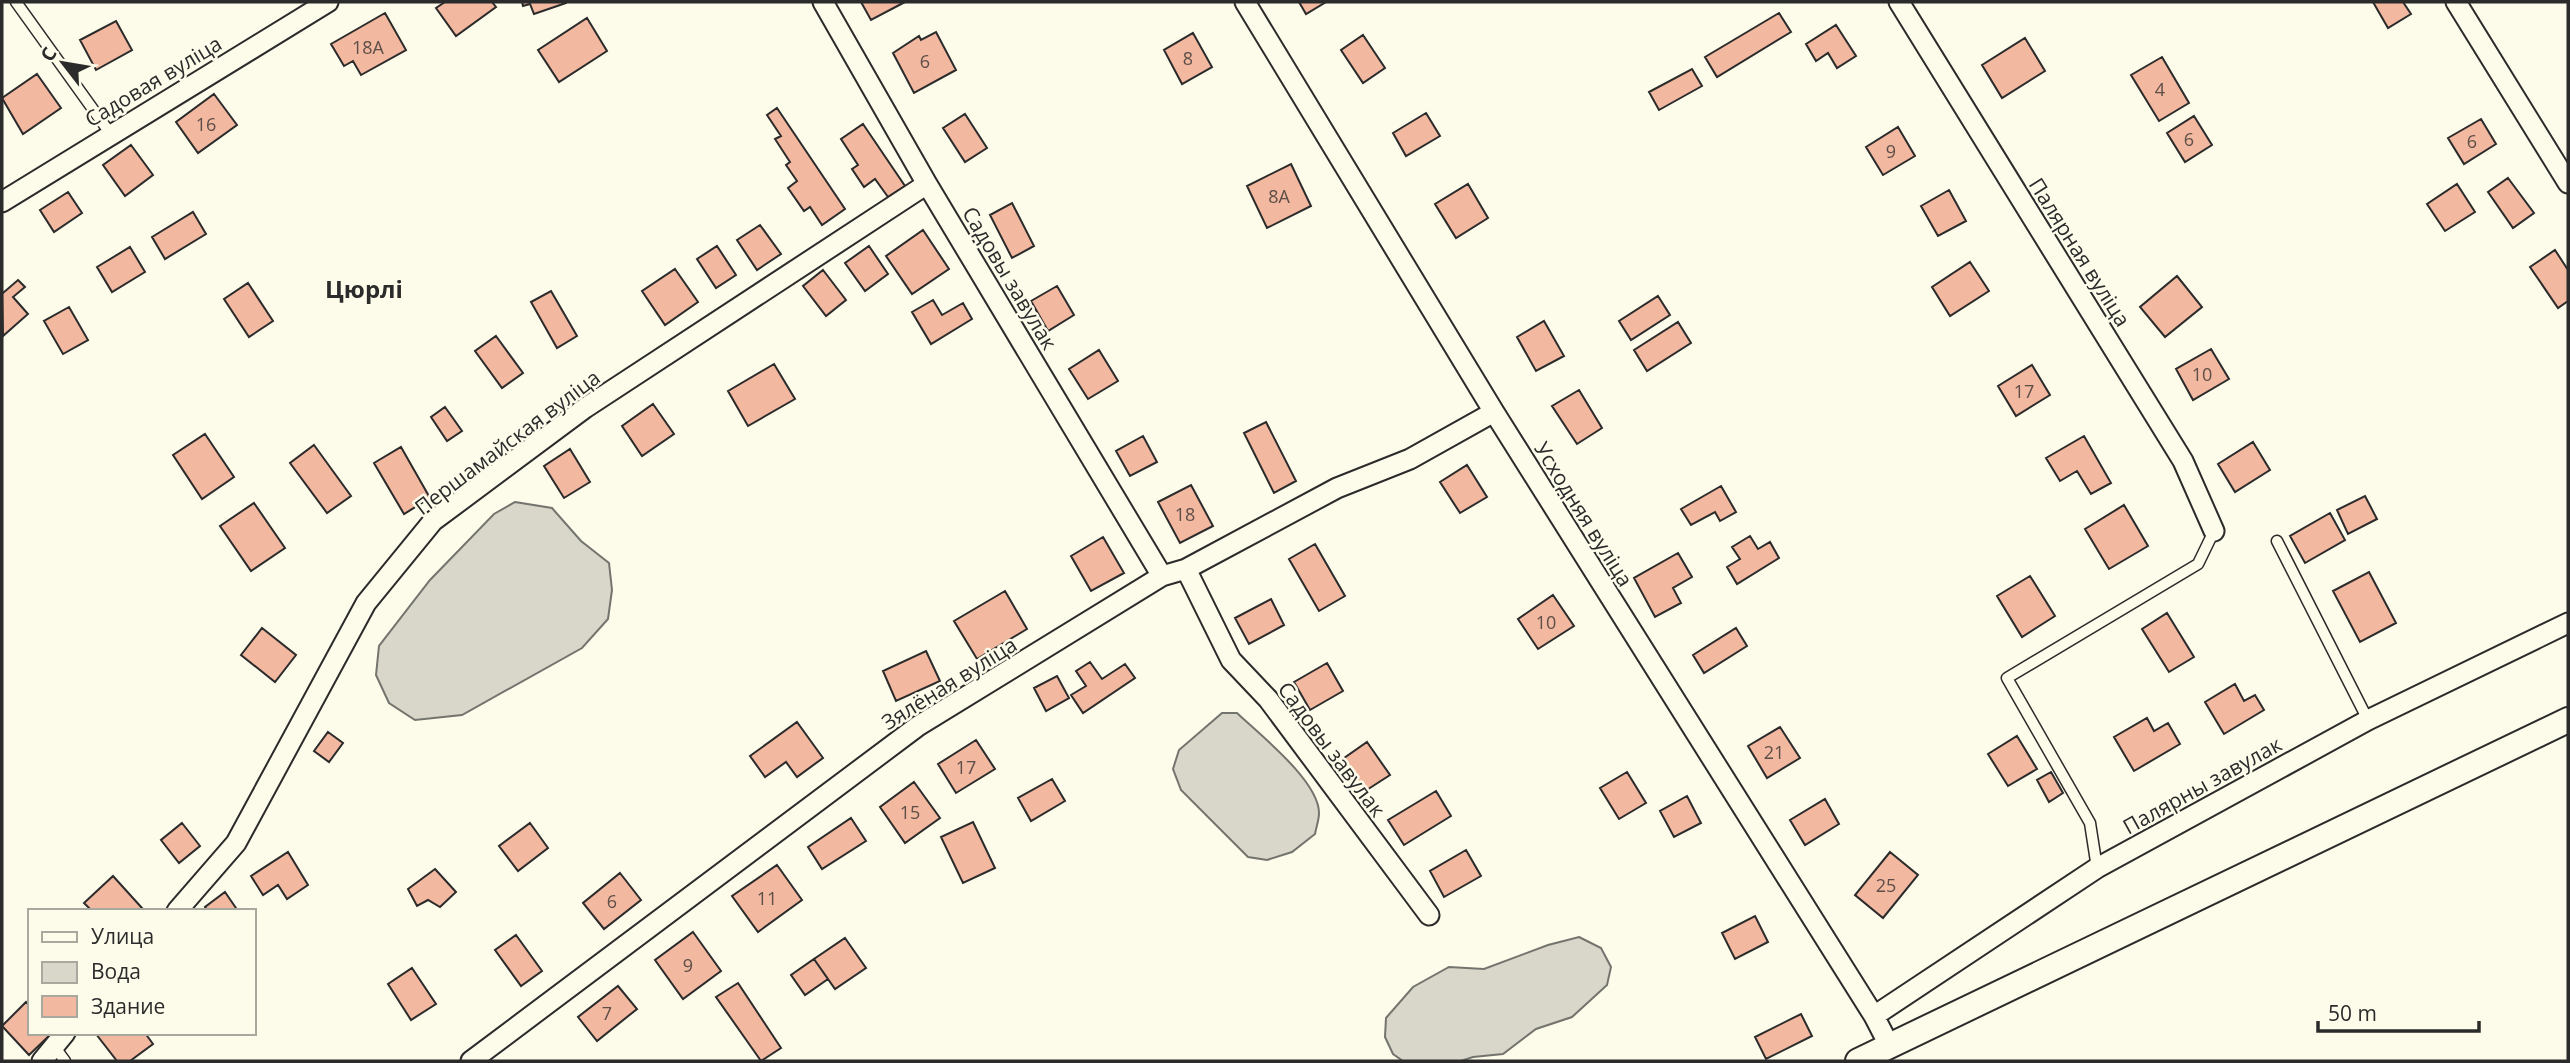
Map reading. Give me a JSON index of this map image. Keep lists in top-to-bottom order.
{
  "streets": {
    "street": [
      "Садовая вуліца",
      "Палярная вуліца",
      "Садовы завулак",
      "Першамайская вуліца",
      "Усходняя вуліца",
      "Зялёная вуліца",
      "Палярны завулак"
    ]
  },
  "crossings": [
    ["Садовы завулак", "Першамайская вуліца"],
    ["Садовы завулак", "Зялёная вуліца"],
    ["Усходняя вуліца", "Зялёная вуліца"],
    ["Усходняя вуліца", "Палярны завулак"]
  ],
  "districts": ["Цюрлі"],
  "house_numbers": [
    "18А",
    "8",
    "6",
    "4",
    "16",
    "6",
    "6",
    "9",
    "8А",
    "10",
    "17",
    "18",
    "10",
    "21",
    "17",
    "15",
    "25",
    "11",
    "6",
    "9",
    "7"
  ],
  "legend": ["Улица", "Вода", "Здание"],
  "scale_bar": "50 m",
  "north": "top left"
}
